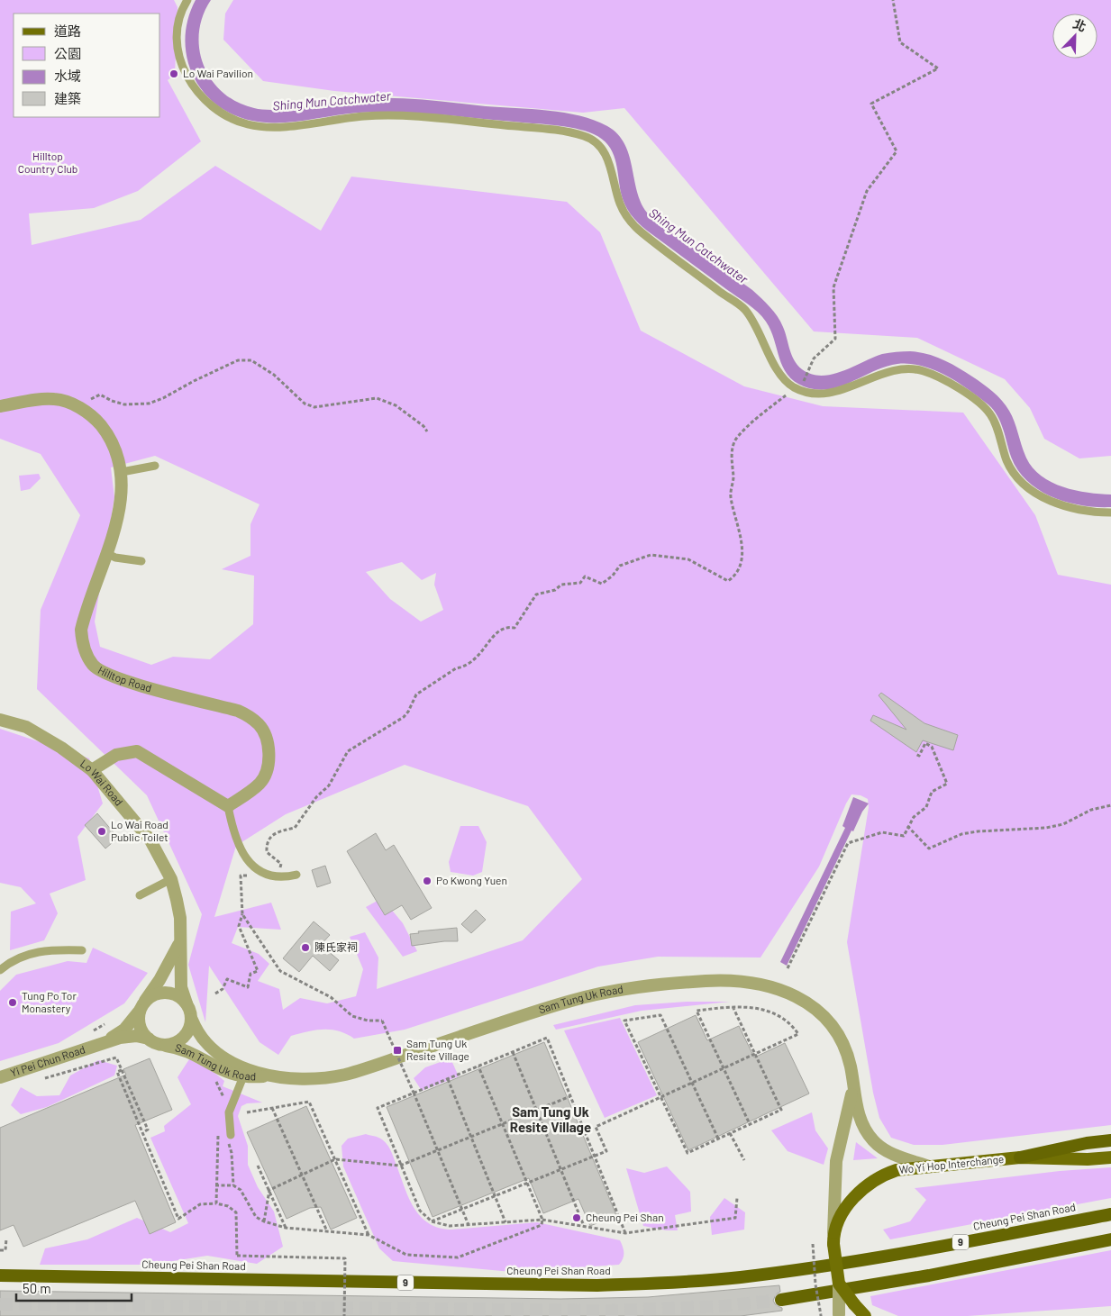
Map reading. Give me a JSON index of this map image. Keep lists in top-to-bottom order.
{
  "streets": {
    "highway": ["Cheung Pei Shan Road", "9"],
    "main road": ["Wo Yi Hop Interchange"],
    "street": [
      "Hilltop Road",
      "Lo Wai Road",
      "Sam Tung Uk Road",
      "Yi Pei Chun Road"
    ]
  },
  "crossings": [
    ["Lo Wai Road", "Sam Tung Uk Road"],
    ["Lo Wai Road", "Yi Pei Chun Road"],
    ["Sam Tung Uk Road", "Yi Pei Chun Road"],
    ["Sam Tung Uk Road", "Wo Yi Hop Interchange"]
  ],
  "districts": ["Sam Tung Uk Resite Village"],
  "water": ["Shing Mun Catchwater"],
  "parks": ["Hilltop Country Club"],
  "places": {
    "other": [
      "Lo Wai Pavilion",
      "Lo Wai Road Public Toilet",
      "Po Kwong Yuen",
      "陳氏家祠",
      "Tung Po Tor Monastery",
      "Cheung Pei Shan"
    ],
    "transit": ["Sam Tung Uk Resite Village"]
  },
  "legend": [
    "道路",
    "公園",
    "水域",
    "建築"
  ],
  "scale_bar": "50 m",
  "north": "top right"
}
